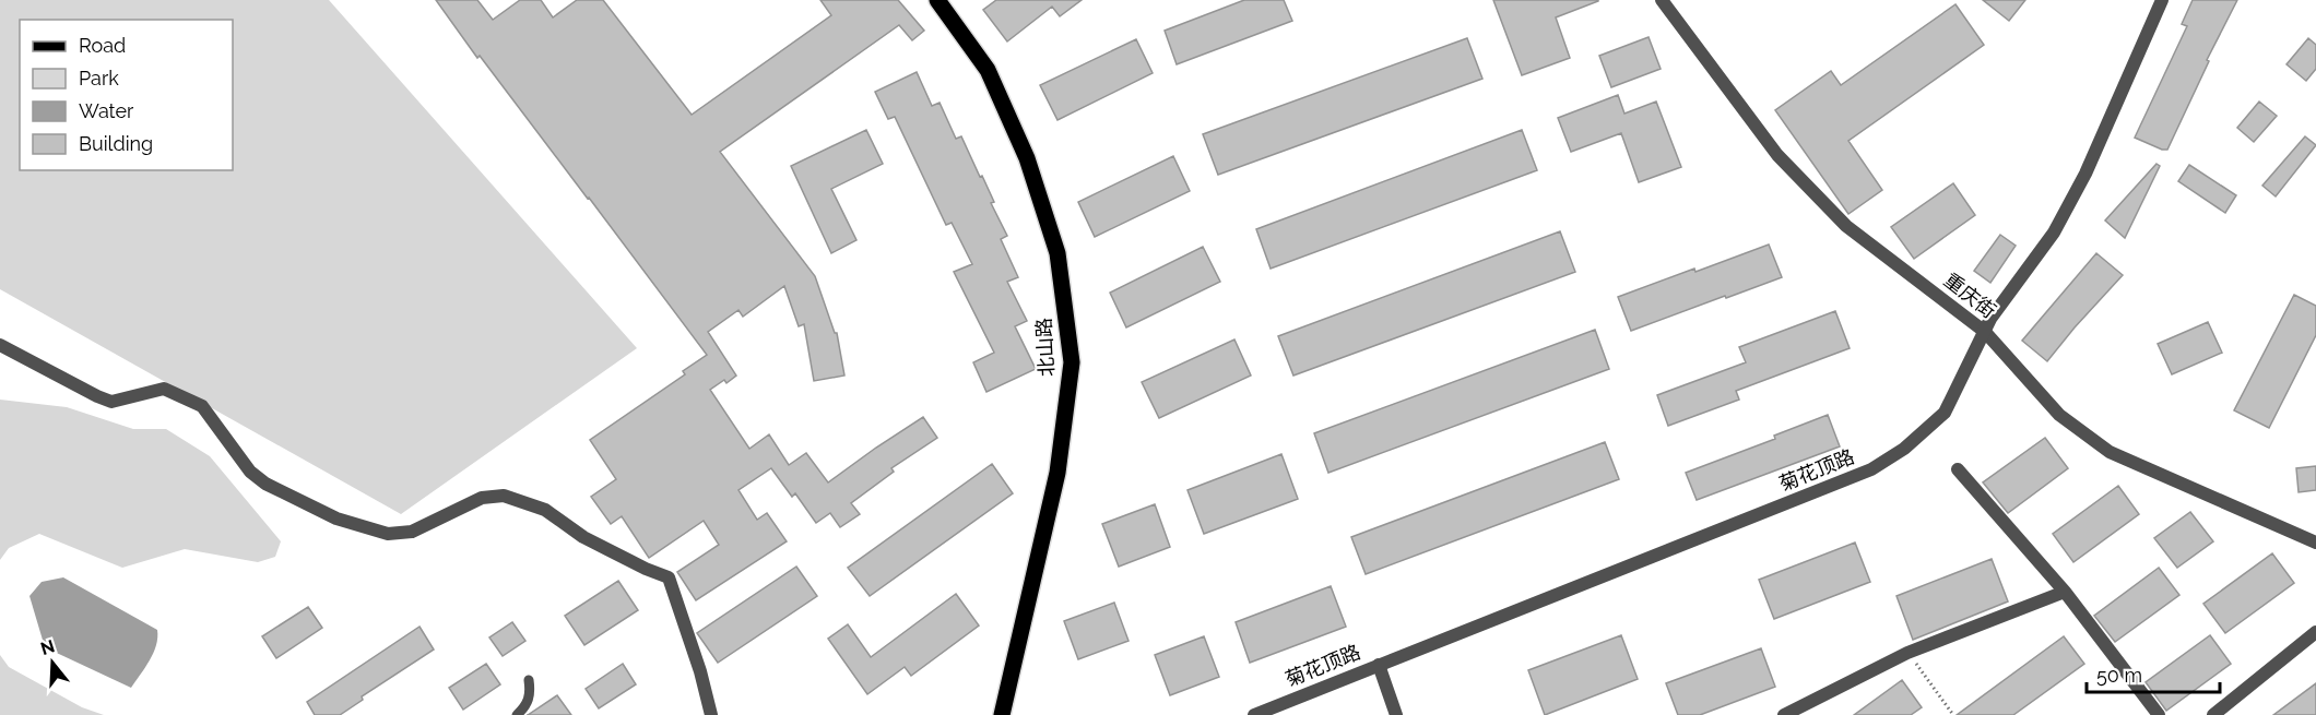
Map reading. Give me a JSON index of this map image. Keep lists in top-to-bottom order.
{
  "streets": {
    "main road": ["北山路"],
    "street": ["重庆街", "菊花顶路"]
  },
  "crossings": [
    ["重庆街", "菊花顶路"]
  ],
  "legend": [
    "Road",
    "Park",
    "Water",
    "Building"
  ],
  "scale_bar": "50 m",
  "north": "top"
}
